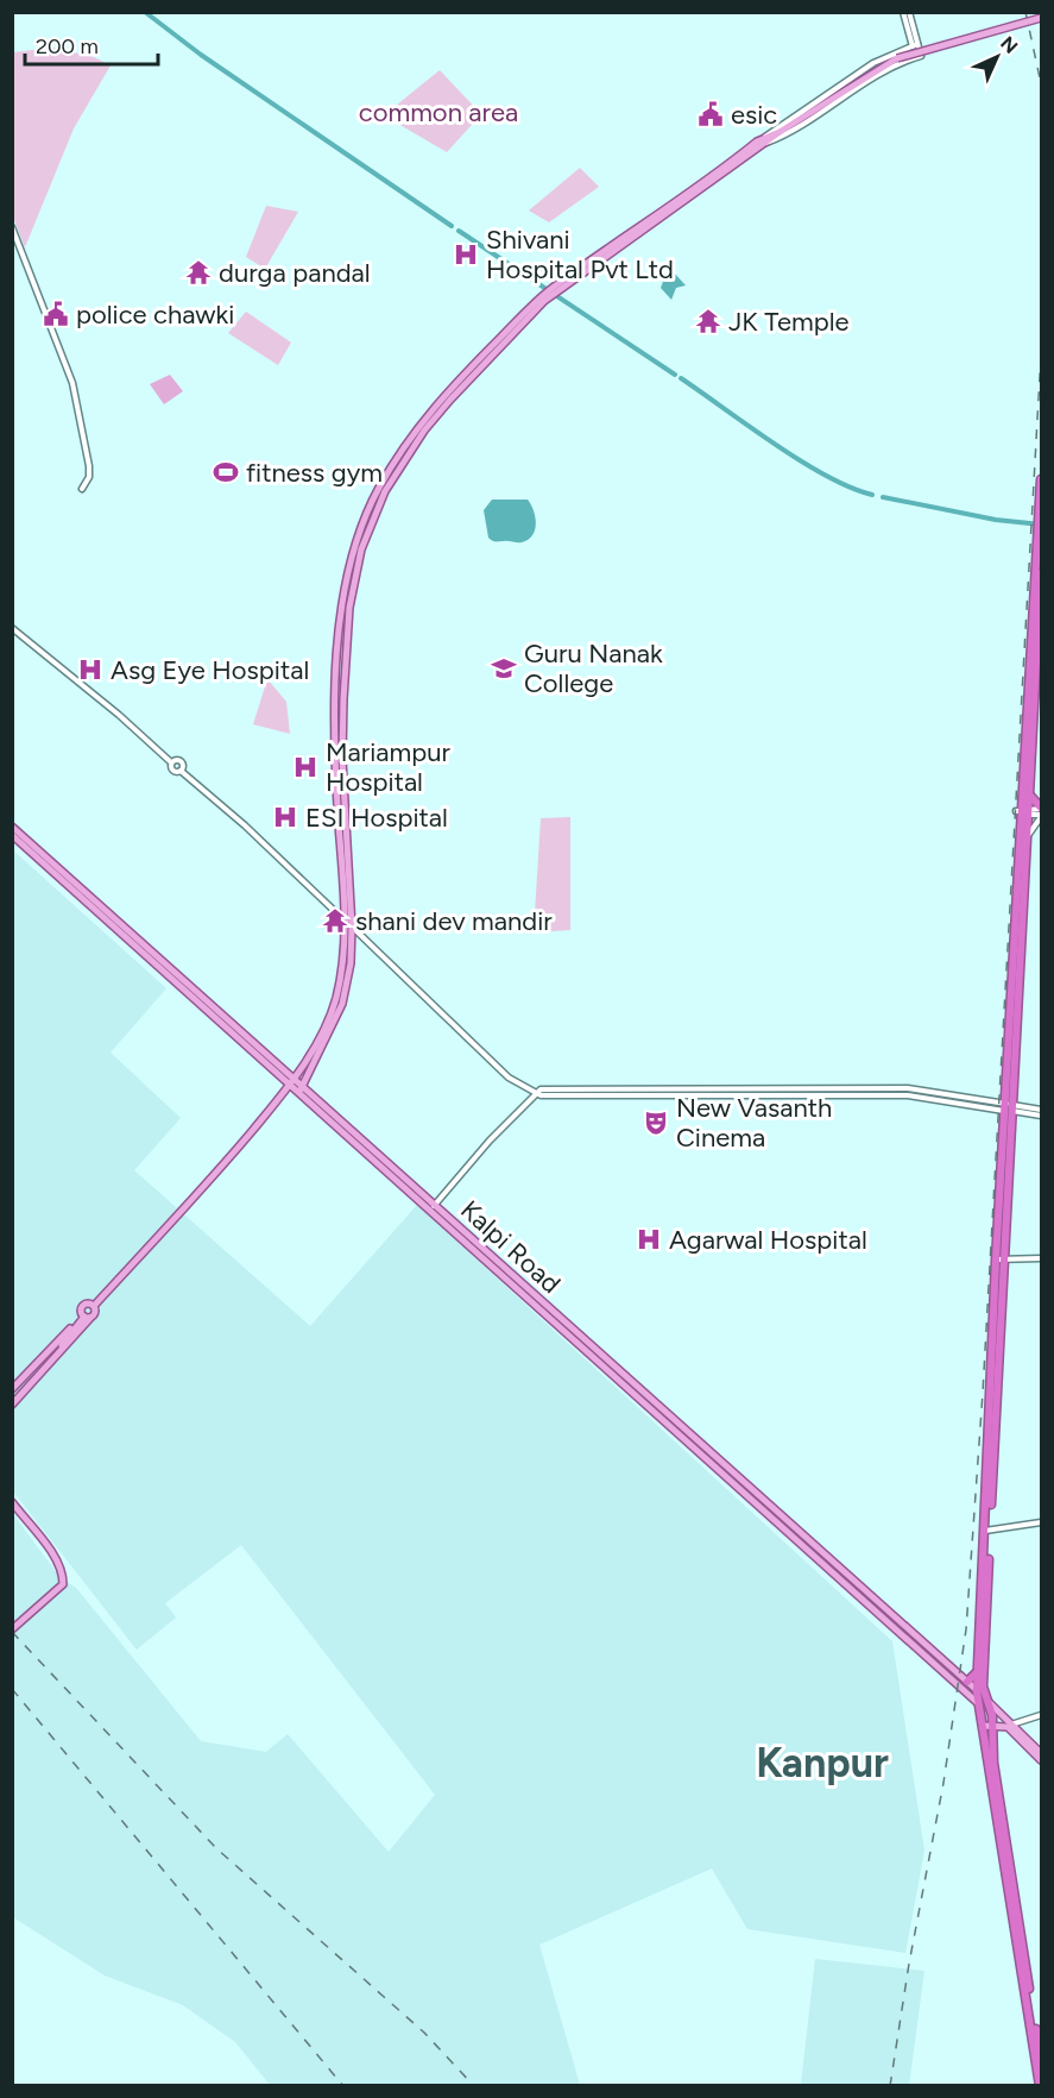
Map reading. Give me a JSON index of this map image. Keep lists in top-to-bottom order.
{
  "streets": {
    "main road": ["Kalpi Road"]
  },
  "districts": ["Kanpur"],
  "parks": ["common area"],
  "places": {
    "public building": ["esic", "police chawki"],
    "hospital": [
      "Shivani Hospital Pvt Ltd",
      "Asg Eye Hospital",
      "Mariampur Hospital",
      "ESI Hospital",
      "Agarwal Hospital"
    ],
    "temple": ["durga pandal", "JK Temple", "shani dev mandir"],
    "sports": ["fitness gym"],
    "school or university": ["Guru Nanak College"],
    "theatre": ["New Vasanth Cinema"]
  },
  "scale_bar": "200 m",
  "north": "top right"
}
